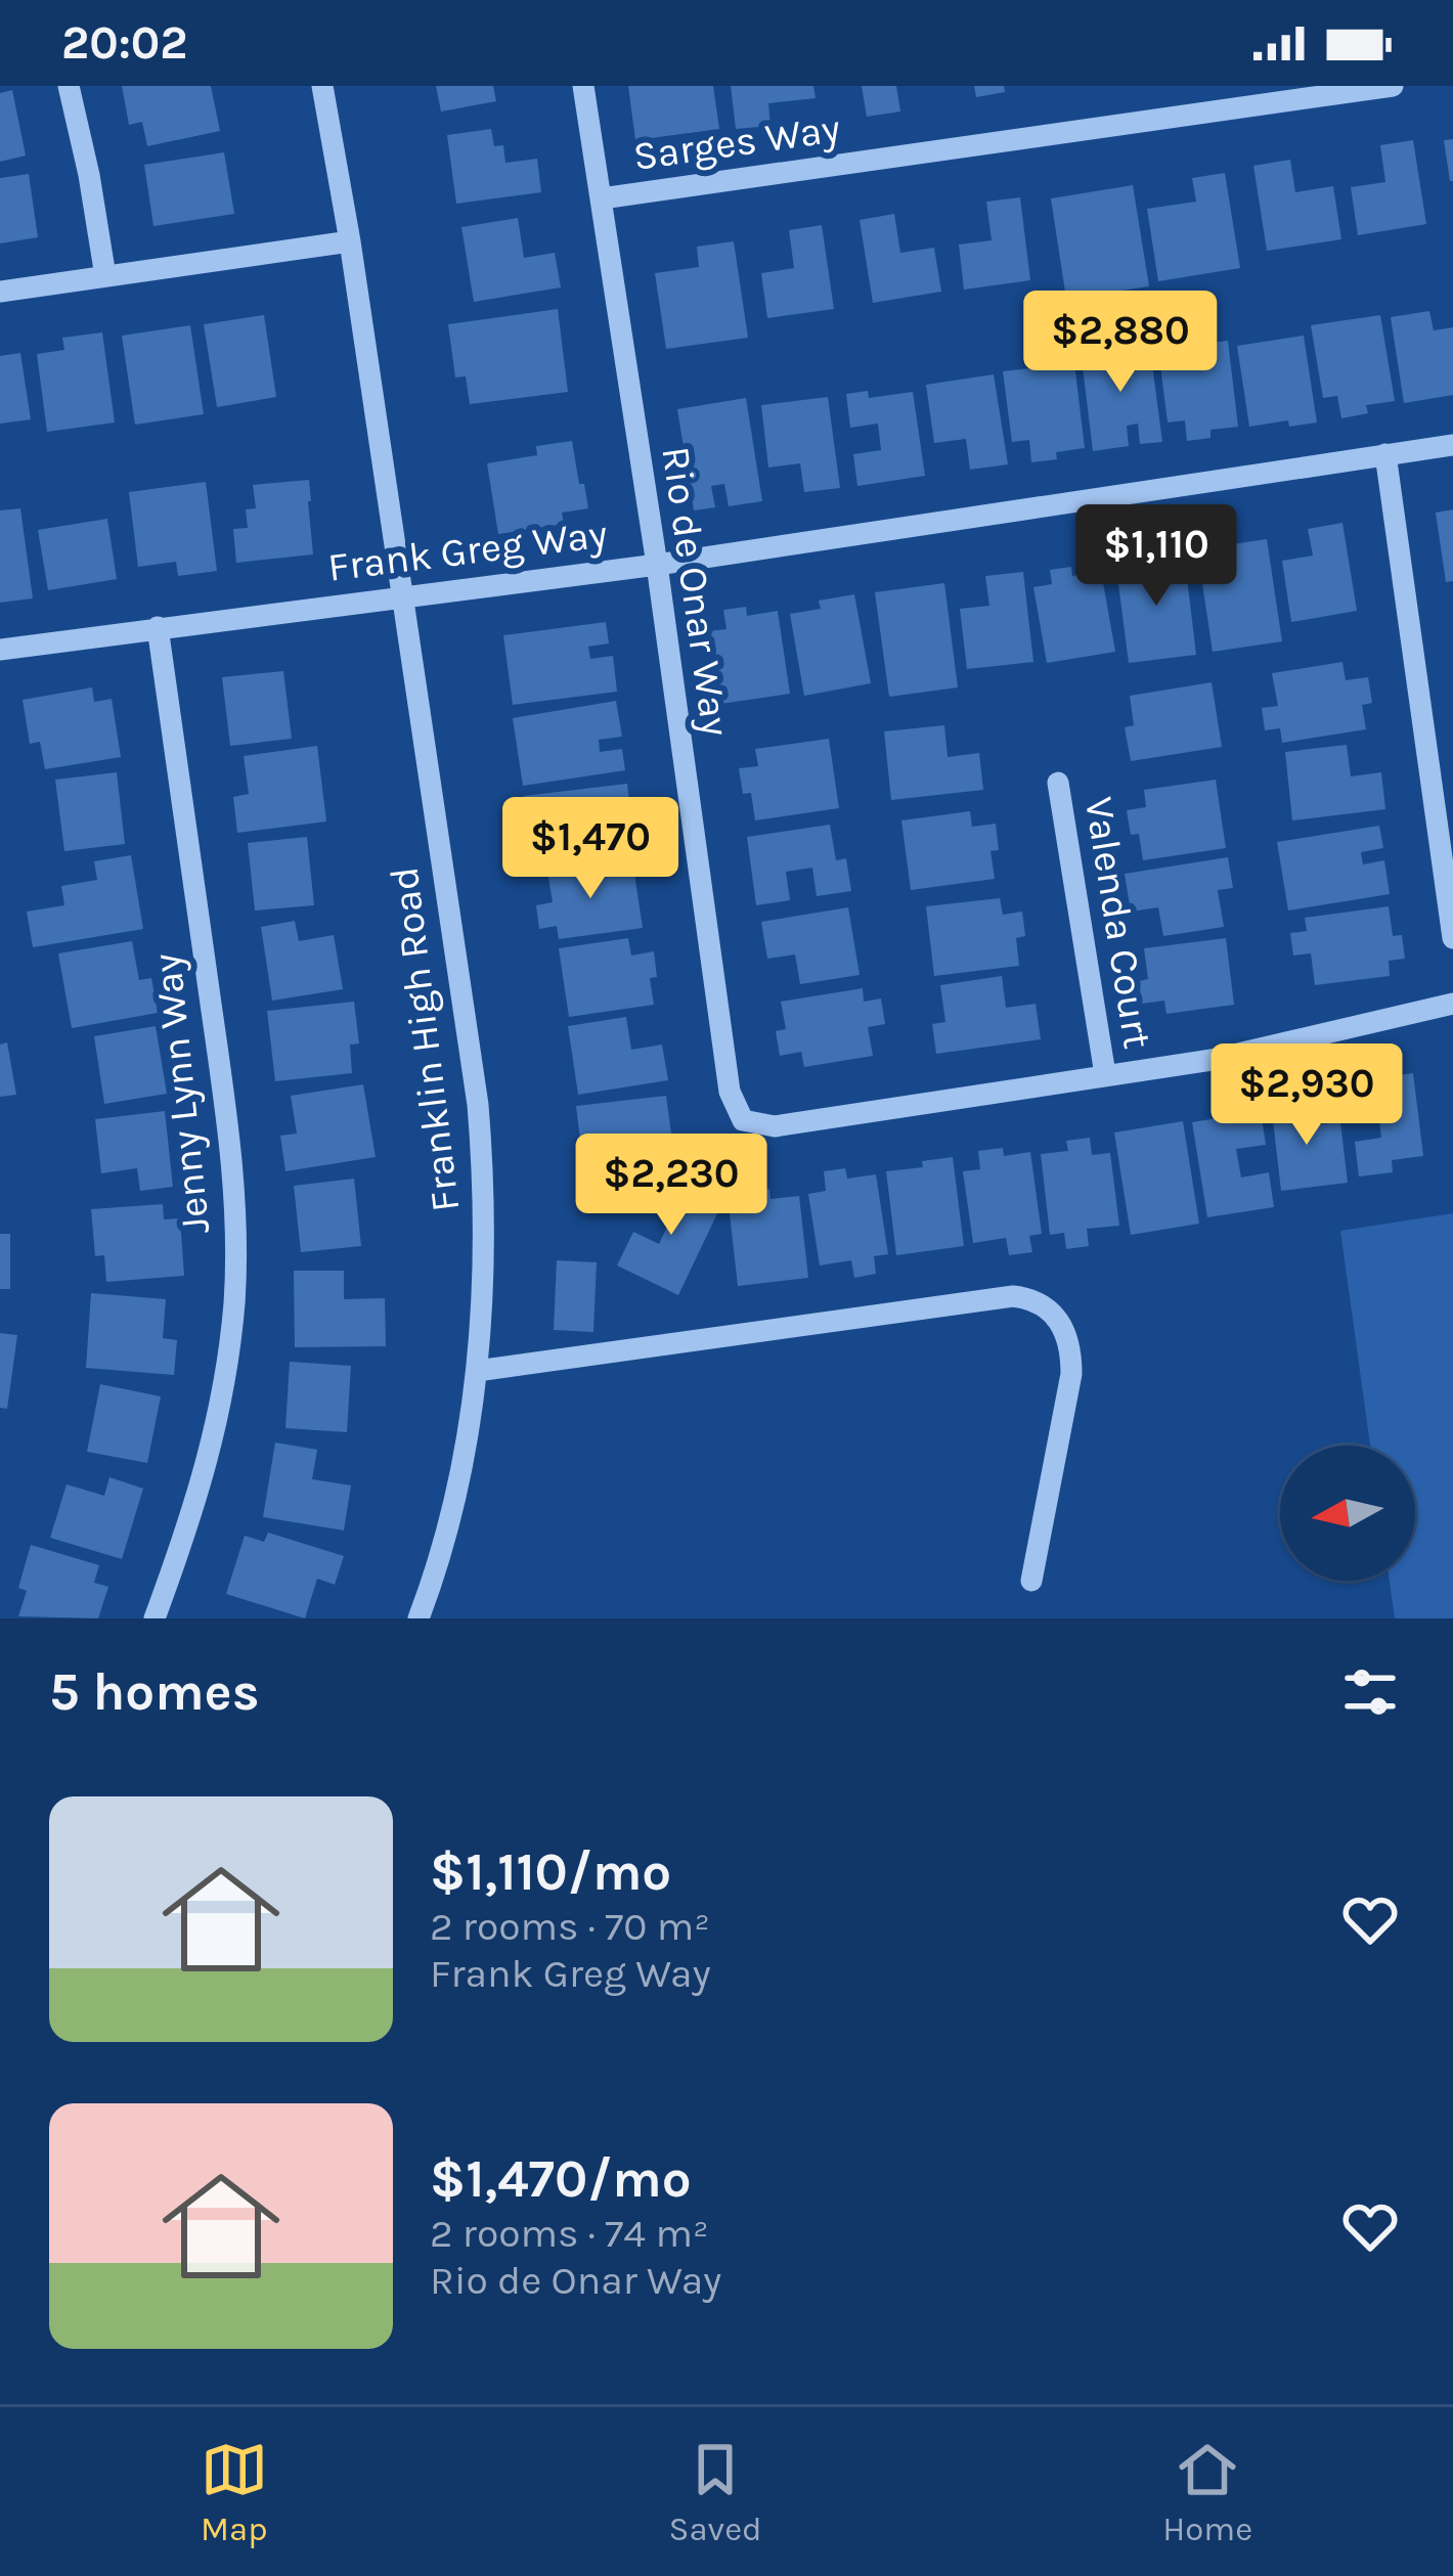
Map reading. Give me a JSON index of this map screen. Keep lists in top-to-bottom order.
{
  "streets": {
    "street": [
      "Sarges Way",
      "Frank Greg Way",
      "Rio de Onar Way",
      "Valenda Court",
      "Franklin High Road",
      "Jenny Lynn Way"
    ]
  },
  "crossings": [
    ["Sarges Way", "Rio de Onar Way"],
    ["Frank Greg Way", "Rio de Onar Way"],
    ["Frank Greg Way", "Franklin High Road"],
    ["Frank Greg Way", "Jenny Lynn Way"],
    ["Rio de Onar Way", "Valenda Court"]
  ],
  "north": "left",
  "page": {
    "status": "20:02",
    "price": [
      "$2,880",
      "$1,110",
      "$1,470",
      "$2,930",
      "$2,230"
    ],
    "heading": "5 homes",
    "list": [
      {
        "name": "$1,110/mo",
        "note": "2 rooms · 70 m² · Frank Greg Way"
      },
      {
        "name": "$1,470/mo",
        "note": "2 rooms · 74 m² · Rio de Onar Way"
      }
    ],
    "tabs": ["Map", "Saved", "Home"]
  }
}
